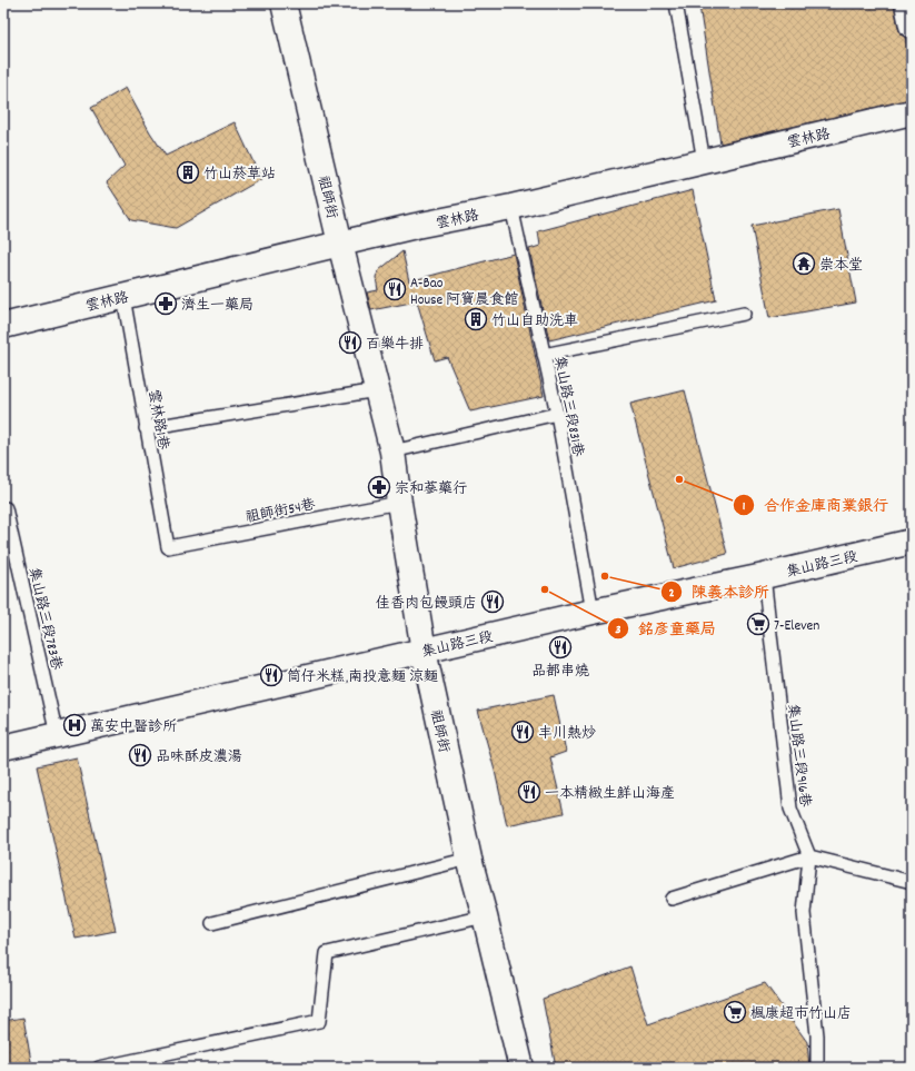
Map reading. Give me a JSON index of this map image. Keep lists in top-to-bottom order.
{
  "streets": {
    "street": ["雲林路", "祖師街", "集山路三段"],
    "lane": [
      "集山路三段831巷",
      "雲林路1巷",
      "祖師街54巷",
      "集山路三段783巷",
      "集山路三段916巷"
    ]
  },
  "crossings": [
    ["雲林路", "祖師街"],
    ["雲林路", "集山路三段831巷"],
    ["雲林路", "雲林路1巷"],
    ["祖師街", "祖師街54巷"],
    ["祖師街", "集山路三段"],
    ["集山路三段831巷", "集山路三段"],
    ["雲林路1巷", "祖師街54巷"],
    ["集山路三段", "集山路三段783巷"],
    ["集山路三段", "集山路三段916巷"]
  ],
  "places": {
    "building": ["竹山菸草站", "竹山自助洗車"],
    "temple": ["崇本堂"],
    "restaurant": [
      "A-Bao House 阿寶晨食館",
      "百樂牛排",
      "佳香肉包饅頭店",
      "品都串燒",
      "筒仔米糕 南投意麵 涼麵",
      "丰川熱炒",
      "品味酥皮濃湯",
      "一本精緻生鮮山海產"
    ],
    "pharmacy": ["濟生一藥局", "宗和蔘藥行"],
    "other": ["合作金庫商業銀行", "陳義本診所", "銘彥童藥局"],
    "supermarket": ["7-Eleven", "楓康超市竹山店"],
    "hospital": ["萬安中醫診所"]
  }
}
